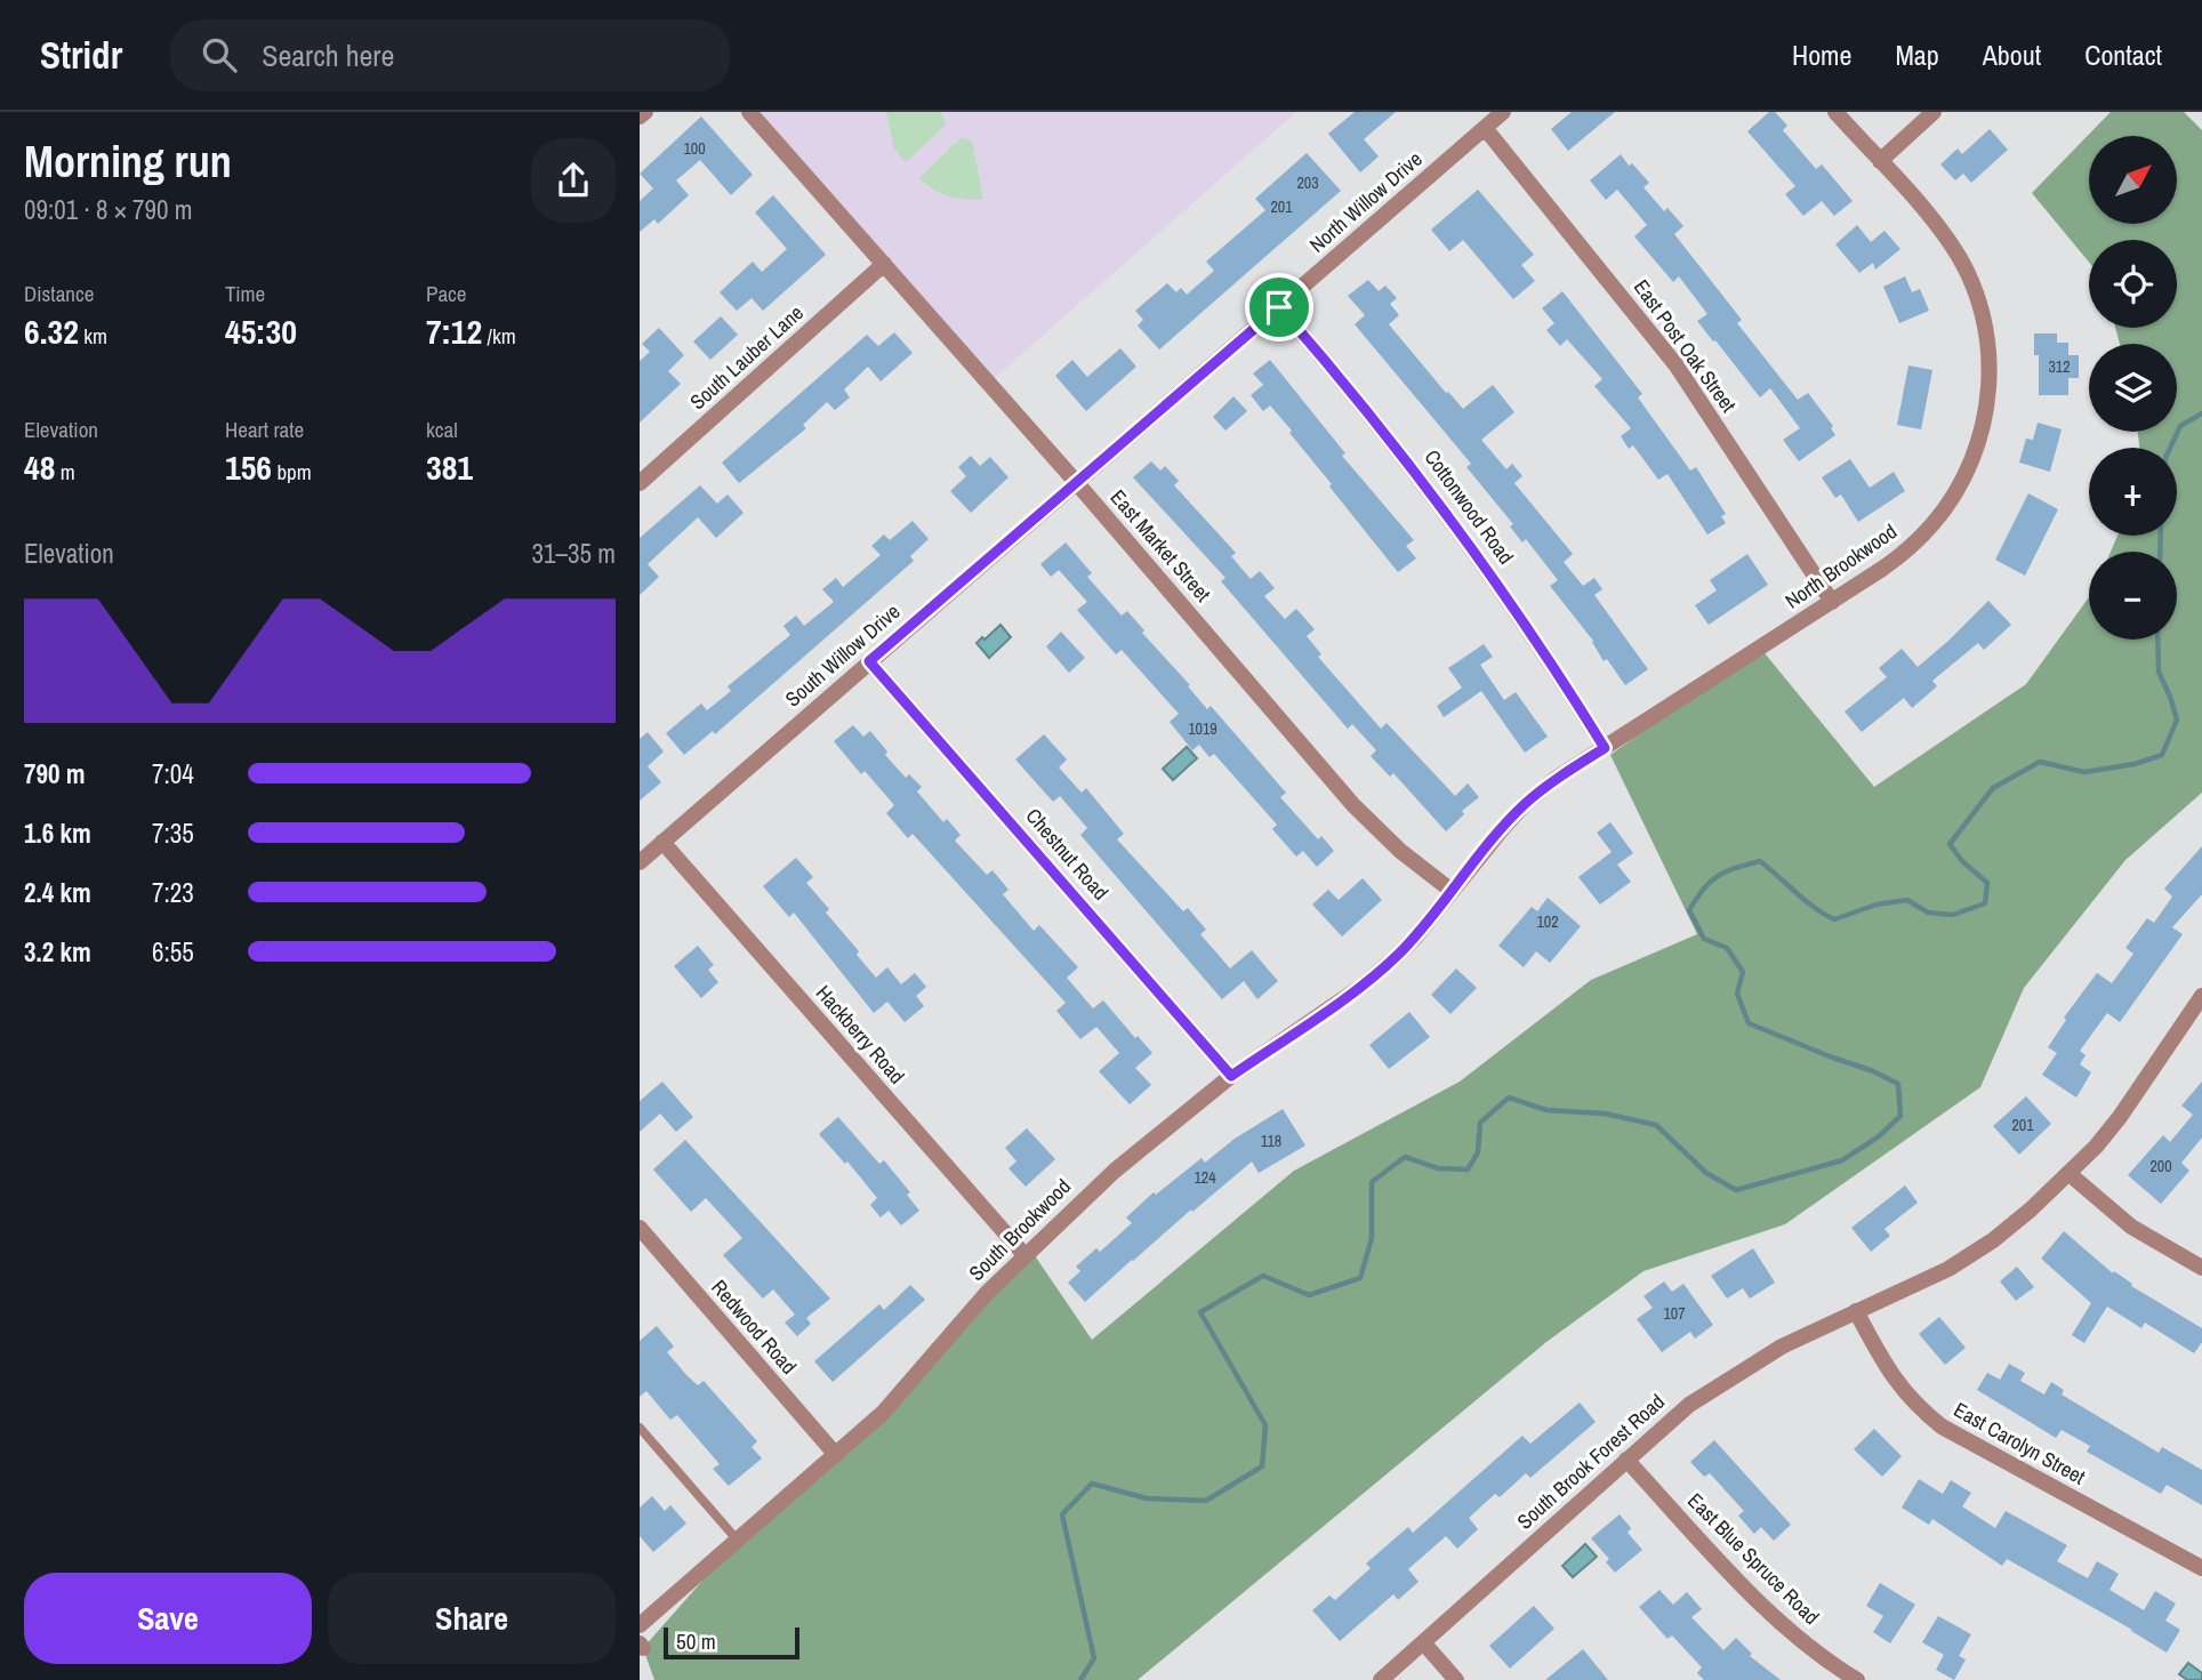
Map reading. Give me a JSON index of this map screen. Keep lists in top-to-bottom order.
{
  "streets": {
    "street": [
      "North Willow Drive",
      "East Post Oak Street",
      "South Lauber Lane",
      "Cottonwood Road",
      "East Market Street",
      "North Brookwood",
      "South Willow Drive",
      "Chestnut Road",
      "Hackberry Road",
      "South Brookwood",
      "Redwood Road",
      "East Carolyn Street",
      "South Brook Forest Road",
      "East Blue Spruce Road"
    ]
  },
  "crossings": [
    ["North Willow Drive", "East Post Oak Street"],
    ["North Willow Drive", "Cottonwood Road"],
    ["North Willow Drive", "East Market Street"],
    ["North Willow Drive", "South Willow Drive"],
    ["East Post Oak Street", "North Brookwood"],
    ["South Lauber Lane", "East Market Street"],
    ["Cottonwood Road", "North Brookwood"],
    ["East Market Street", "North Brookwood"],
    ["East Market Street", "South Willow Drive"],
    ["East Market Street", "South Brookwood"],
    ["North Brookwood", "South Brookwood"],
    ["South Willow Drive", "Chestnut Road"],
    ["South Willow Drive", "Hackberry Road"],
    ["Chestnut Road", "South Brookwood"],
    ["Hackberry Road", "South Brookwood"],
    ["South Brookwood", "Redwood Road"],
    ["East Carolyn Street", "South Brook Forest Road"],
    ["South Brook Forest Road", "East Blue Spruce Road"]
  ],
  "house_numbers": [
    "100",
    "203",
    "201",
    "312",
    "1019",
    "102",
    "201",
    "118",
    "200",
    "124",
    "107"
  ],
  "scale_bar": "50 m",
  "north": "top right",
  "page": {
    "header": "Stridr",
    "search": "Search here",
    "nav": [
      "Home",
      "Map",
      "About",
      "Contact"
    ],
    "heading": ["Morning run", "09:01 · 8 × 790 m"],
    "map_buttons": ["+", "−"],
    "stats": [
      ["Distance", "6.32 km"],
      ["Time", "45:30"],
      ["Pace", "7:12 /km"],
      ["Elevation", "48 m"],
      ["Heart rate", "156 bpm"],
      ["kcal", "381"]
    ],
    "chart": ["Elevation", "31–35 m"],
    "list": [
      {
        "name": "790 m",
        "note": "7:04"
      },
      {
        "name": "1.6 km",
        "note": "7:35"
      },
      {
        "name": "2.4 km",
        "note": "7:23"
      },
      {
        "name": "3.2 km",
        "note": "6:55"
      }
    ],
    "buttons": ["Save", "Share"],
    "scale": "50 m"
  }
}
